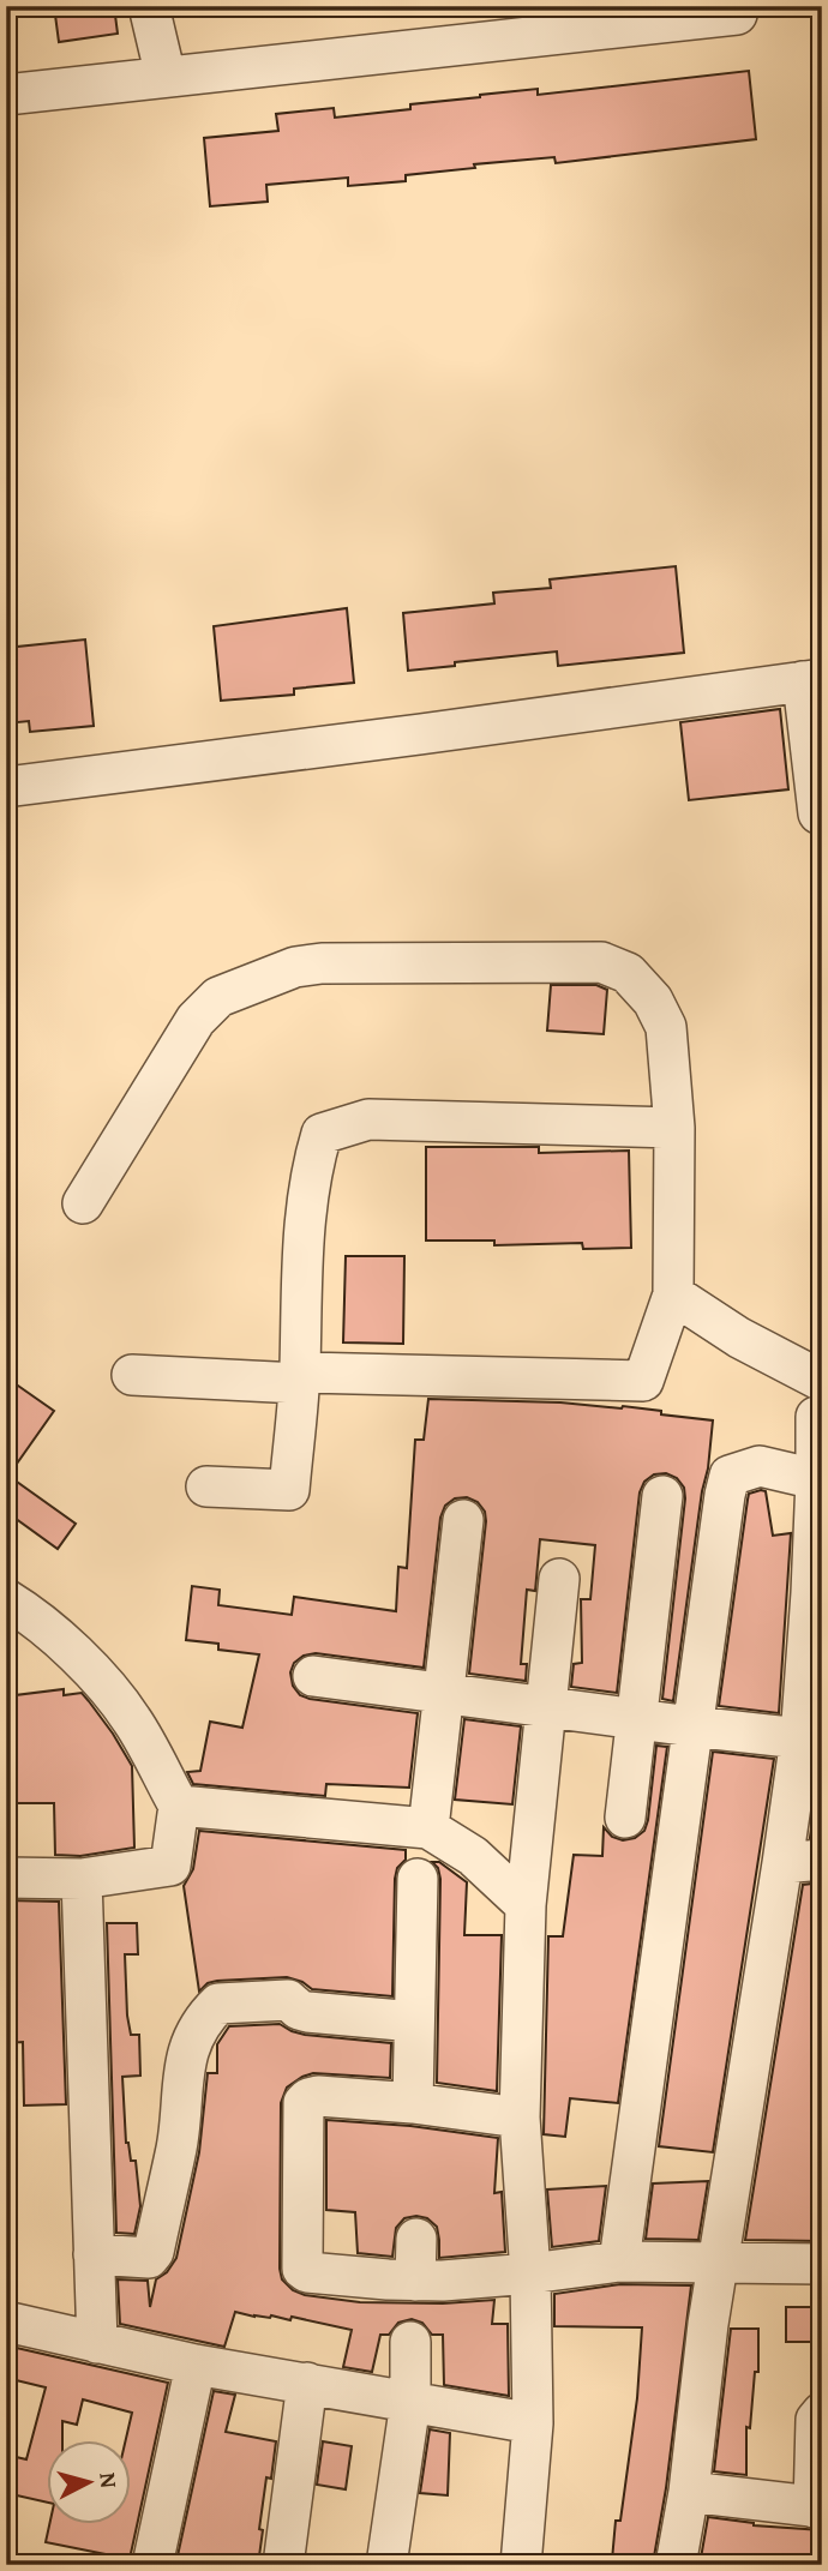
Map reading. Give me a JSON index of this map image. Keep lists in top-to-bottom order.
{
  "north": "right"
}
